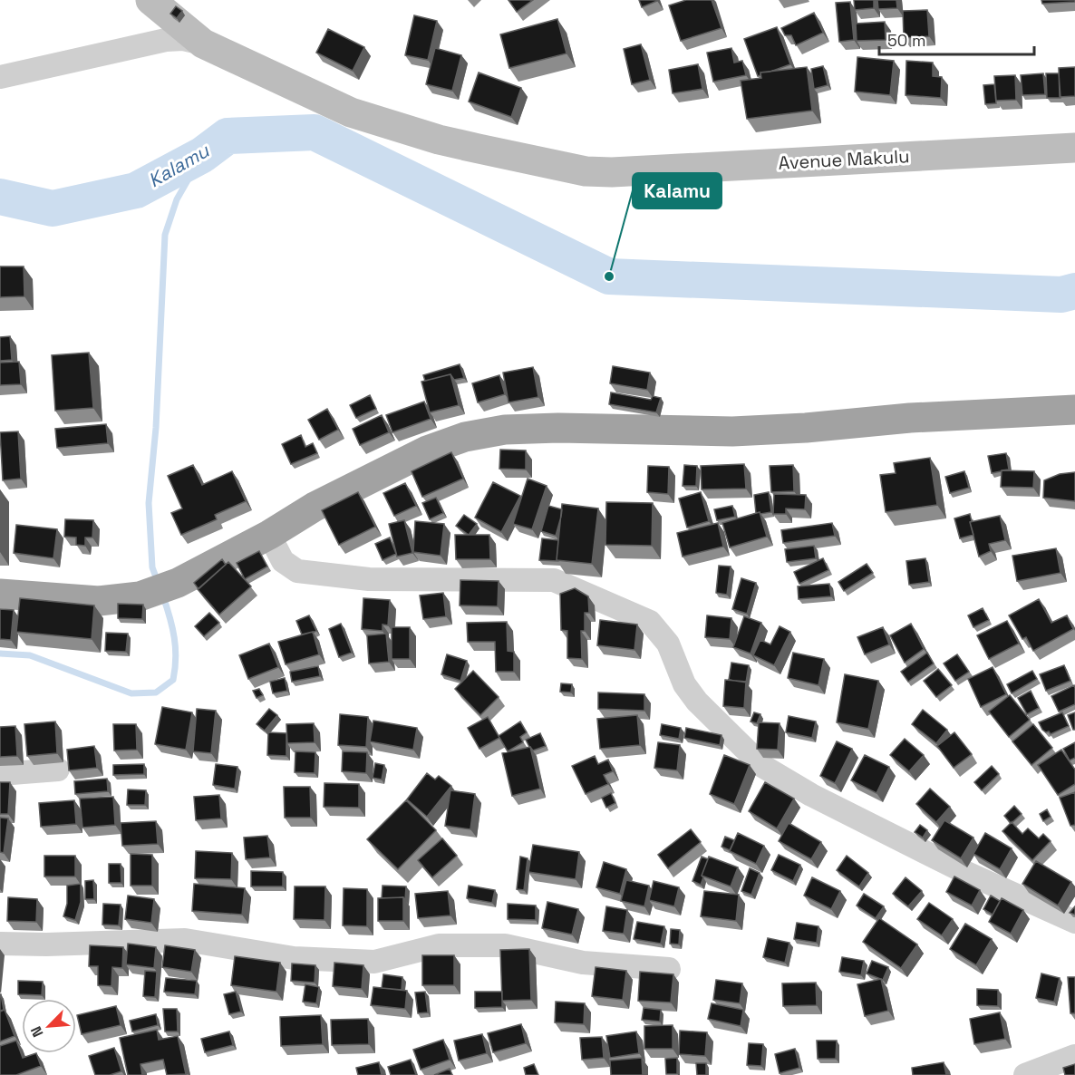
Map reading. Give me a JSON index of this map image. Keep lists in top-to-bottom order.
{
  "streets": {
    "main road": ["Avenue Makulu"]
  },
  "water": ["Kalamu"],
  "places": ["Kalamu"],
  "scale_bar": "50 m",
  "north": "bottom left"
}
